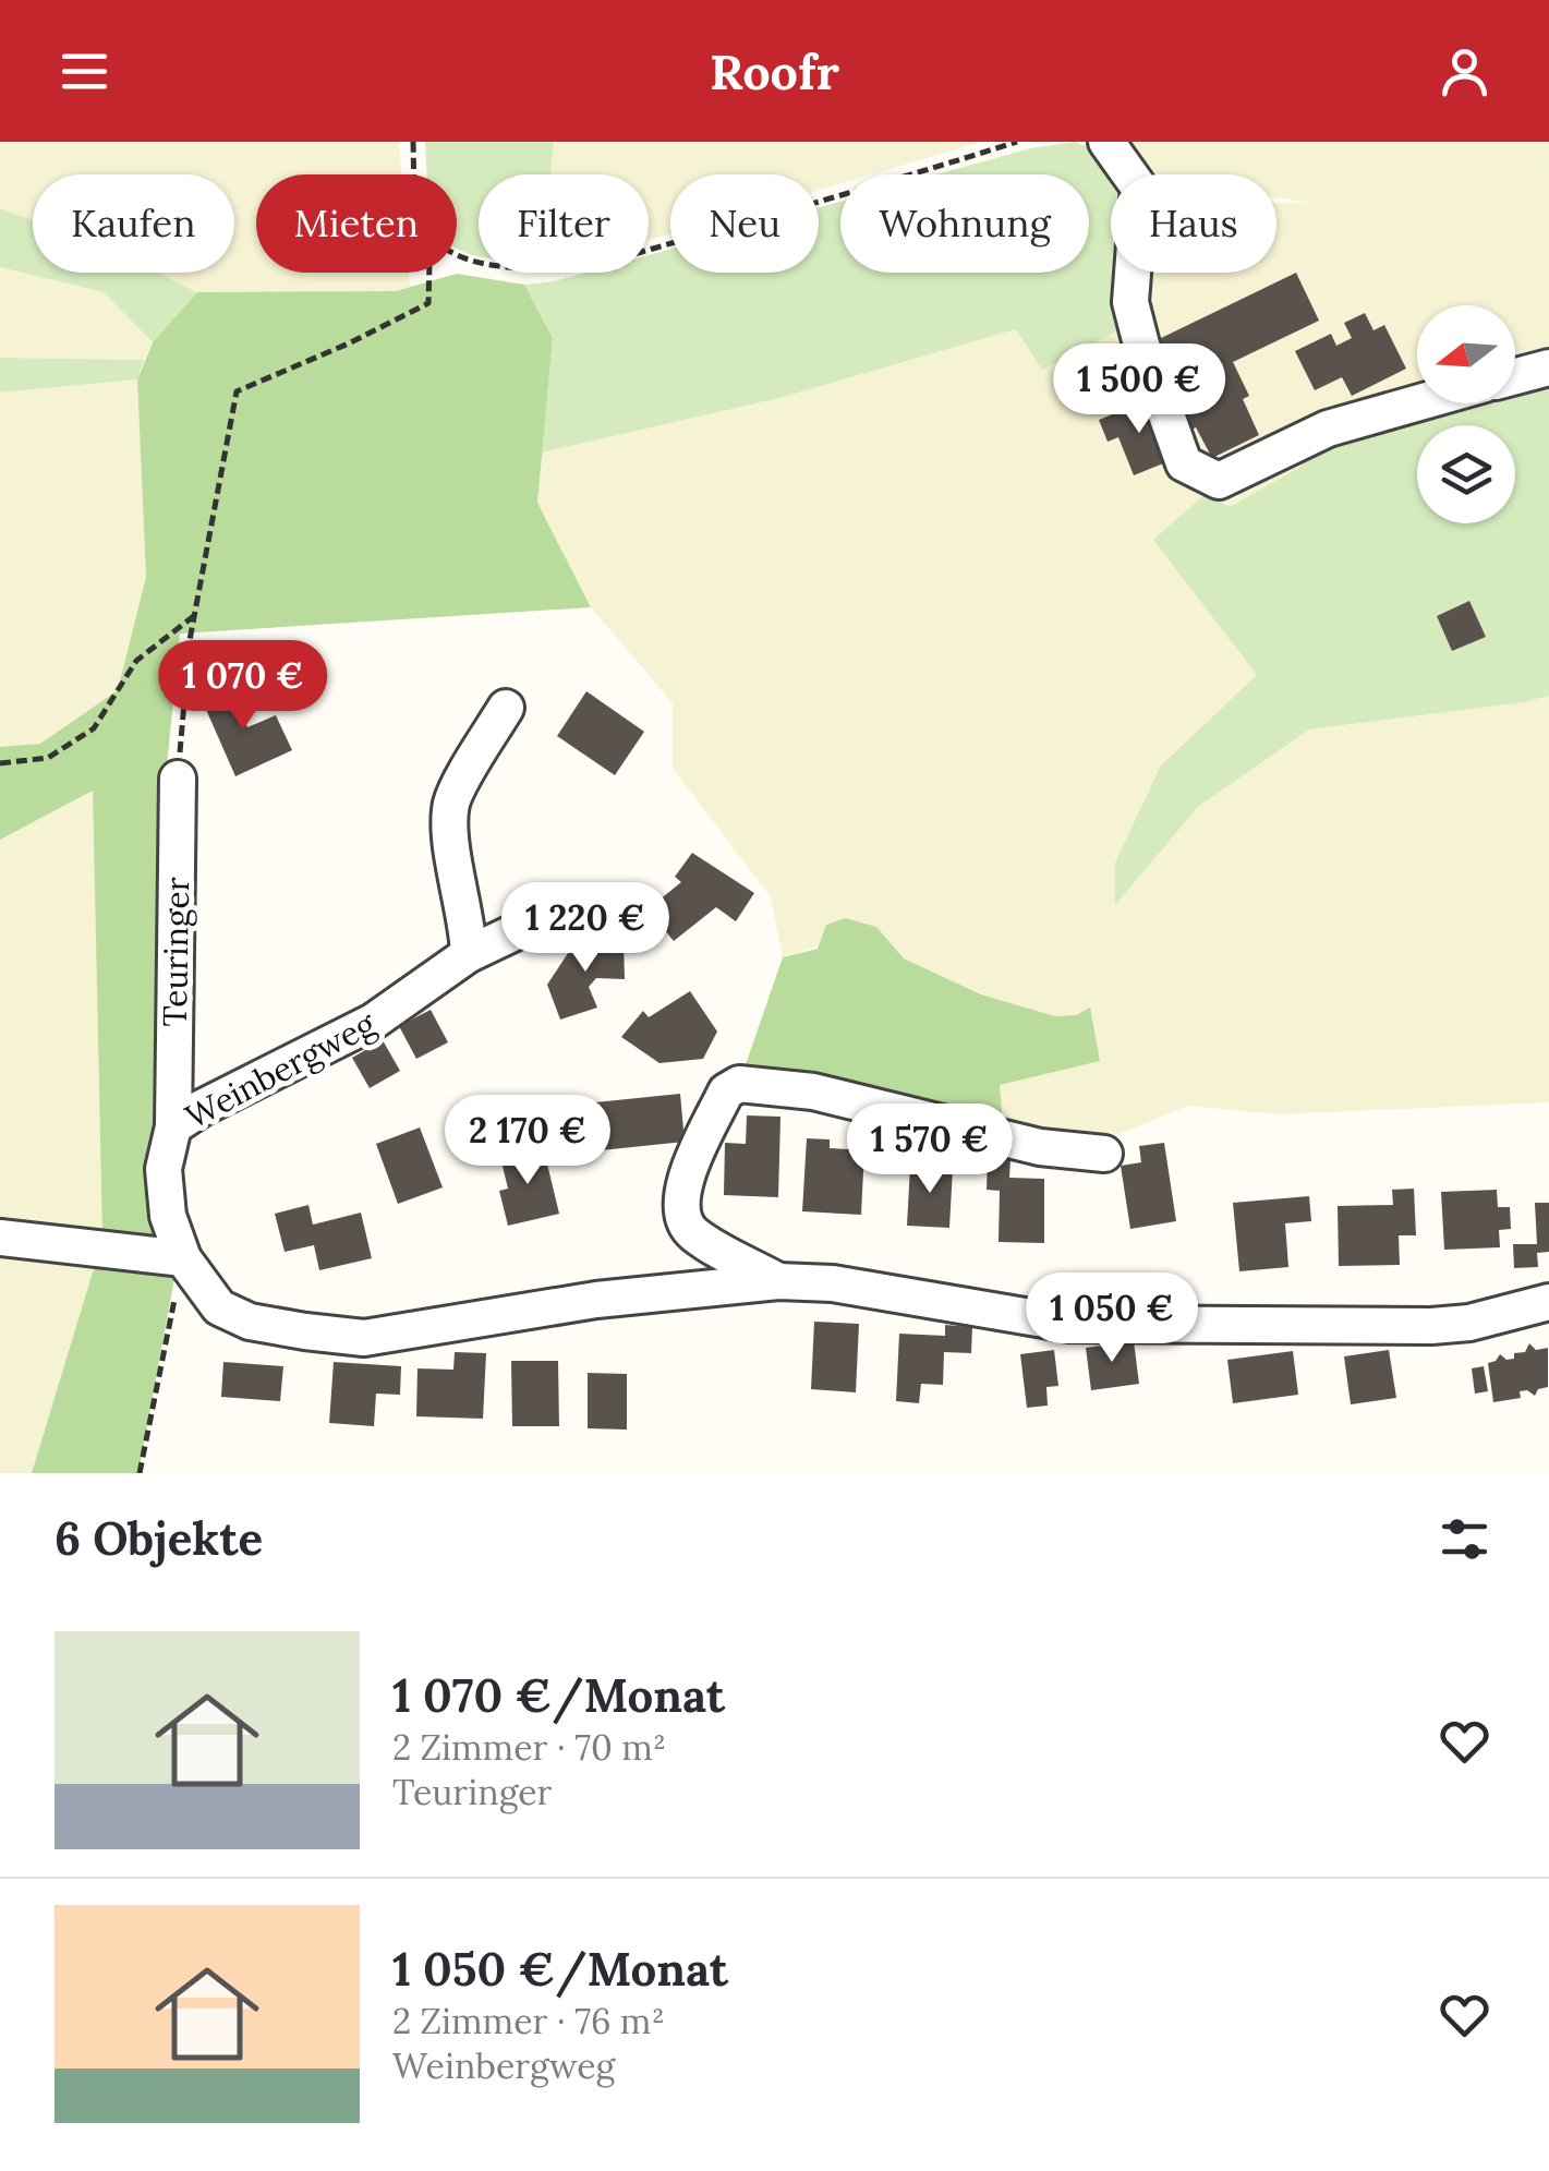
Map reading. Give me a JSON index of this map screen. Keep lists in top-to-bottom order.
{
  "streets": {
    "street": ["Teuringer", "Weinbergweg"]
  },
  "crossings": [
    ["Teuringer", "Weinbergweg"]
  ],
  "north": "left",
  "page": {
    "header": "Roofr",
    "chip": [
      "Kaufen",
      "Mieten",
      "Filter",
      "Neu",
      "Wohnung",
      "Haus"
    ],
    "price": [
      "1 500 €",
      "1 070 €",
      "1 220 €",
      "2 170 €",
      "1 570 €",
      "1 050 €"
    ],
    "heading": "6 Objekte",
    "list": [
      {
        "name": "1 070 €/Monat",
        "note": "2 Zimmer · 70 m² · Teuringer"
      },
      {
        "name": "1 050 €/Monat",
        "note": "2 Zimmer · 76 m² · Weinbergweg"
      }
    ]
  }
}
